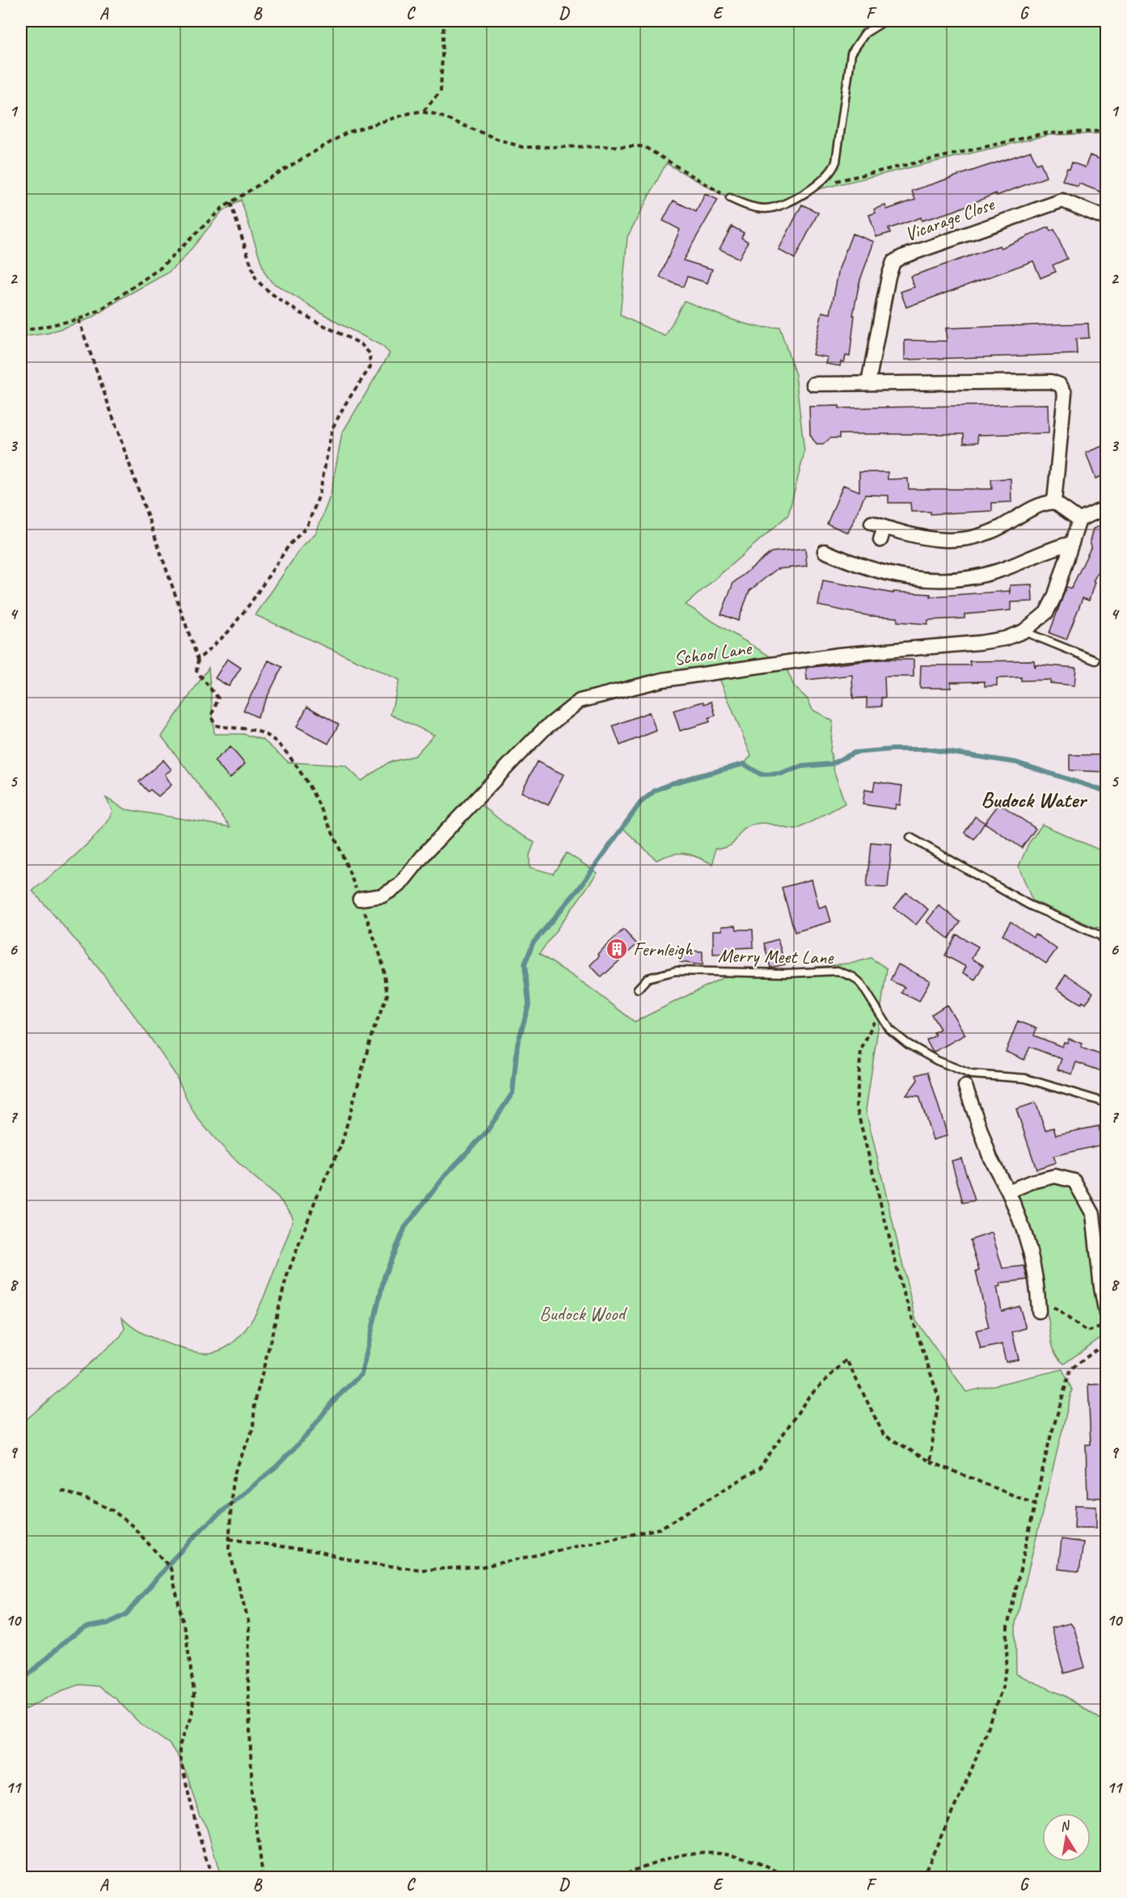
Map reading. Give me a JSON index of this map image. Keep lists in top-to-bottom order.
{
  "streets": {
    "street": ["Vicarage Close", "School Lane"],
    "lane": ["Merry Meet Lane"]
  },
  "districts": ["Budock Water"],
  "parks": ["Budock Wood"],
  "places": {
    "building": ["Fernleigh"]
  },
  "north": "top",
  "grid": {
    "columns": [
      "A",
      "B",
      "C",
      "D",
      "E",
      "F",
      "G"
    ],
    "rows": [
      "1",
      "2",
      "3",
      "4",
      "5",
      "6",
      "7",
      "8",
      "9",
      "10",
      "11"
    ]
  }
}
